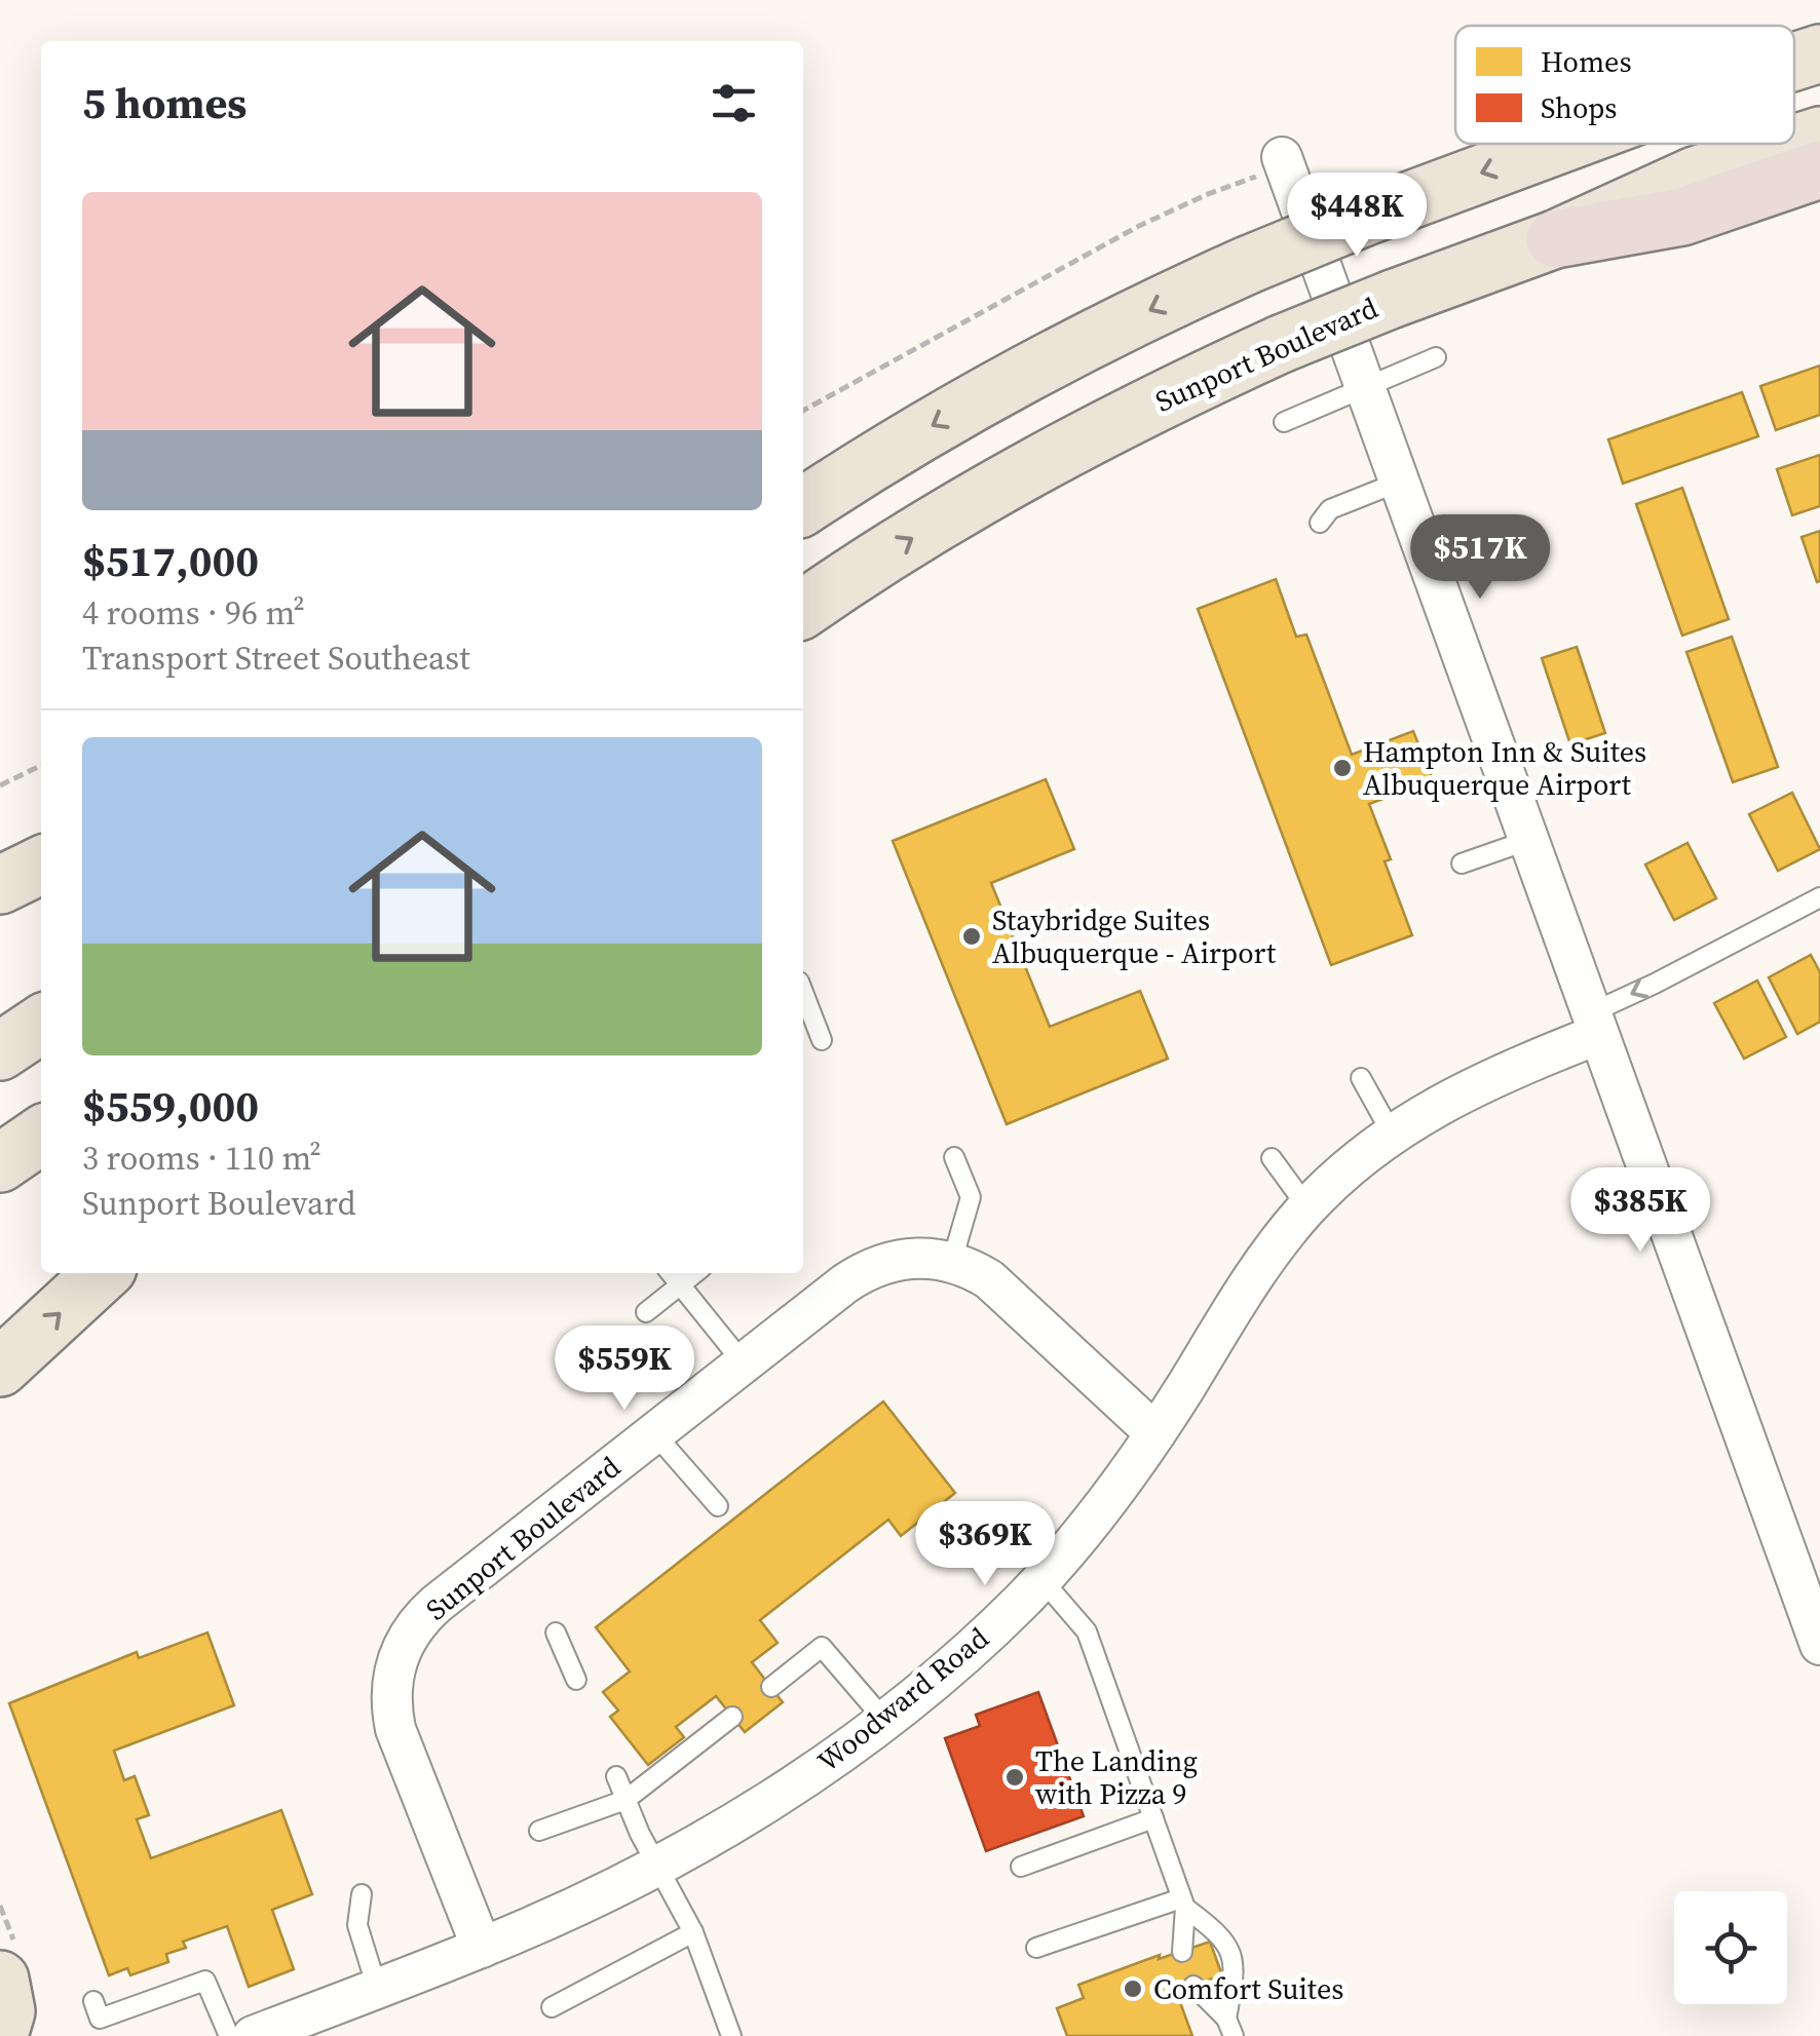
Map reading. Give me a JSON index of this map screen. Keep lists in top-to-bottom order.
{
  "streets": {
    "main road": ["Sunport Boulevard"],
    "street": ["Woodward Road"]
  },
  "crossings": [
    ["Sunport Boulevard", "Woodward Road"]
  ],
  "places": [
    "Hampton Inn & Suites Albuquerque Airport",
    "Staybridge Suites Albuquerque - Airport",
    "The Landing with Pizza 9",
    "Comfort Suites"
  ],
  "legend": ["Homes", "Shops"],
  "page": {
    "heading": "5 homes",
    "list": [
      {
        "name": "$517,000",
        "note": "4 rooms · 96 m² · Transport Street Southeast"
      },
      {
        "name": "$559,000",
        "note": "3 rooms · 110 m² · Sunport Boulevard"
      }
    ],
    "price": [
      "$448K",
      "$517K",
      "$385K",
      "$559K",
      "$369K"
    ]
  }
}
